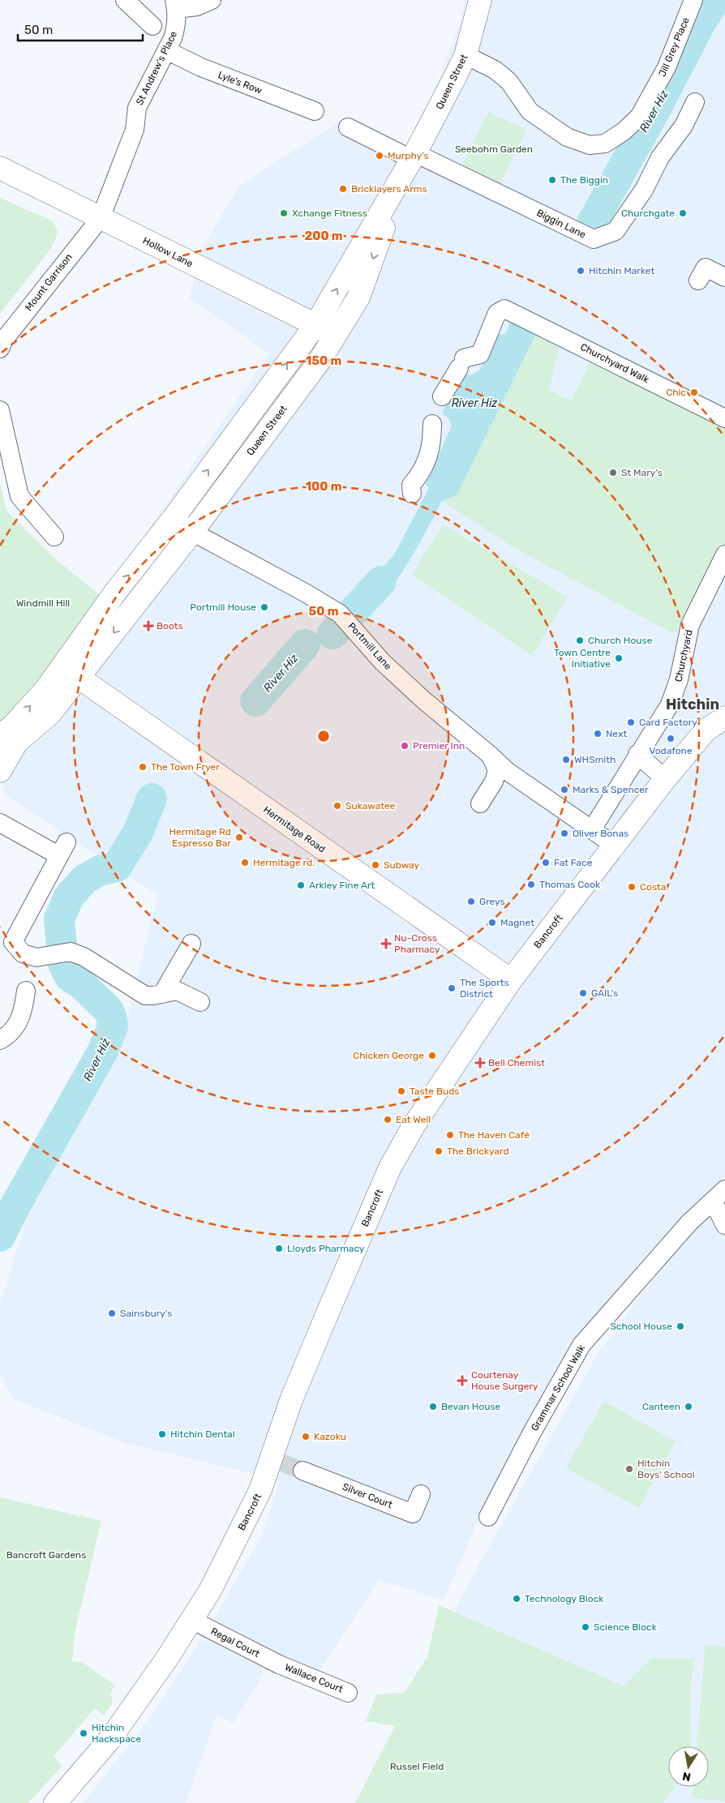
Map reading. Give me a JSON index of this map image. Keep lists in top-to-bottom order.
{
  "streets": {
    "street": [
      "Jill Grey Place",
      "St Andrew's Place",
      "Queen Street",
      "Lyle's Row",
      "Biggin Lane",
      "Hollow Lane",
      "Mount Garrison",
      "Churchyard Walk",
      "Portmill Lane",
      "Churchyard",
      "Hermitage Road",
      "Bancroft",
      "Grammar School Walk",
      "Silver Court",
      "Regal Court",
      "Wallace Court"
    ]
  },
  "crossings": [
    ["Jill Grey Place", "Queen Street"],
    ["St Andrew's Place", "Lyle's Row"],
    ["St Andrew's Place", "Hollow Lane"],
    ["St Andrew's Place", "Mount Garrison"],
    ["Queen Street", "Biggin Lane"],
    ["Queen Street", "Hollow Lane"],
    ["Queen Street", "Portmill Lane"],
    ["Queen Street", "Hermitage Road"],
    ["Hollow Lane", "Mount Garrison"],
    ["Portmill Lane", "Churchyard"],
    ["Portmill Lane", "Bancroft"],
    ["Hermitage Road", "Bancroft"],
    ["Bancroft", "Regal Court"],
    ["Regal Court", "Wallace Court"]
  ],
  "districts": ["Hitchin"],
  "water": ["River Hiz"],
  "parks": [
    "Seebohm Garden",
    "Windmill Hill",
    "Bancroft Gardens",
    "Russel Field"
  ],
  "places": {
    "other": [
      "Murphy's",
      "The Biggin",
      "Bricklayers Arms",
      "Xchange Fitness",
      "Churchgate",
      "Hitchin Market",
      "Chic",
      "St Mary's",
      "Portmill House",
      "Church House",
      "Town Centre Initiative",
      "Card Factory",
      "Next",
      "Vodafone",
      "Premier Inn",
      "WHSmith",
      "The Town Fryer",
      "Marks & Spencer",
      "Sukawatee",
      "Oliver Bonas",
      "Hermitage Rd Espresso Bar",
      "Hermitage rd.",
      "Fat Face",
      "Subway",
      "Thomas Cook",
      "Arkley Fine Art",
      "Costa",
      "Greys",
      "Magnet",
      "The Sports District",
      "GAIL's",
      "Chicken George",
      "Taste Buds",
      "Eat Well",
      "The Haven Café",
      "The Brickyard",
      "Lloyds Pharmacy",
      "Sainsbury's",
      "School House",
      "Bevan House",
      "Canteen",
      "Hitchin Dental",
      "Kazoku",
      "Hitchin Boys' School",
      "Technology Block",
      "Science Block",
      "Hitchin Hackspace"
    ],
    "health": [
      "Boots",
      "Nu-Cross Pharmacy",
      "Bell Chemist",
      "Courtenay House Surgery"
    ]
  },
  "scale_bar": "50 m",
  "north": "bottom",
  "rings": [
    "200 m",
    "150 m",
    "100 m",
    "50 m"
  ]
}
